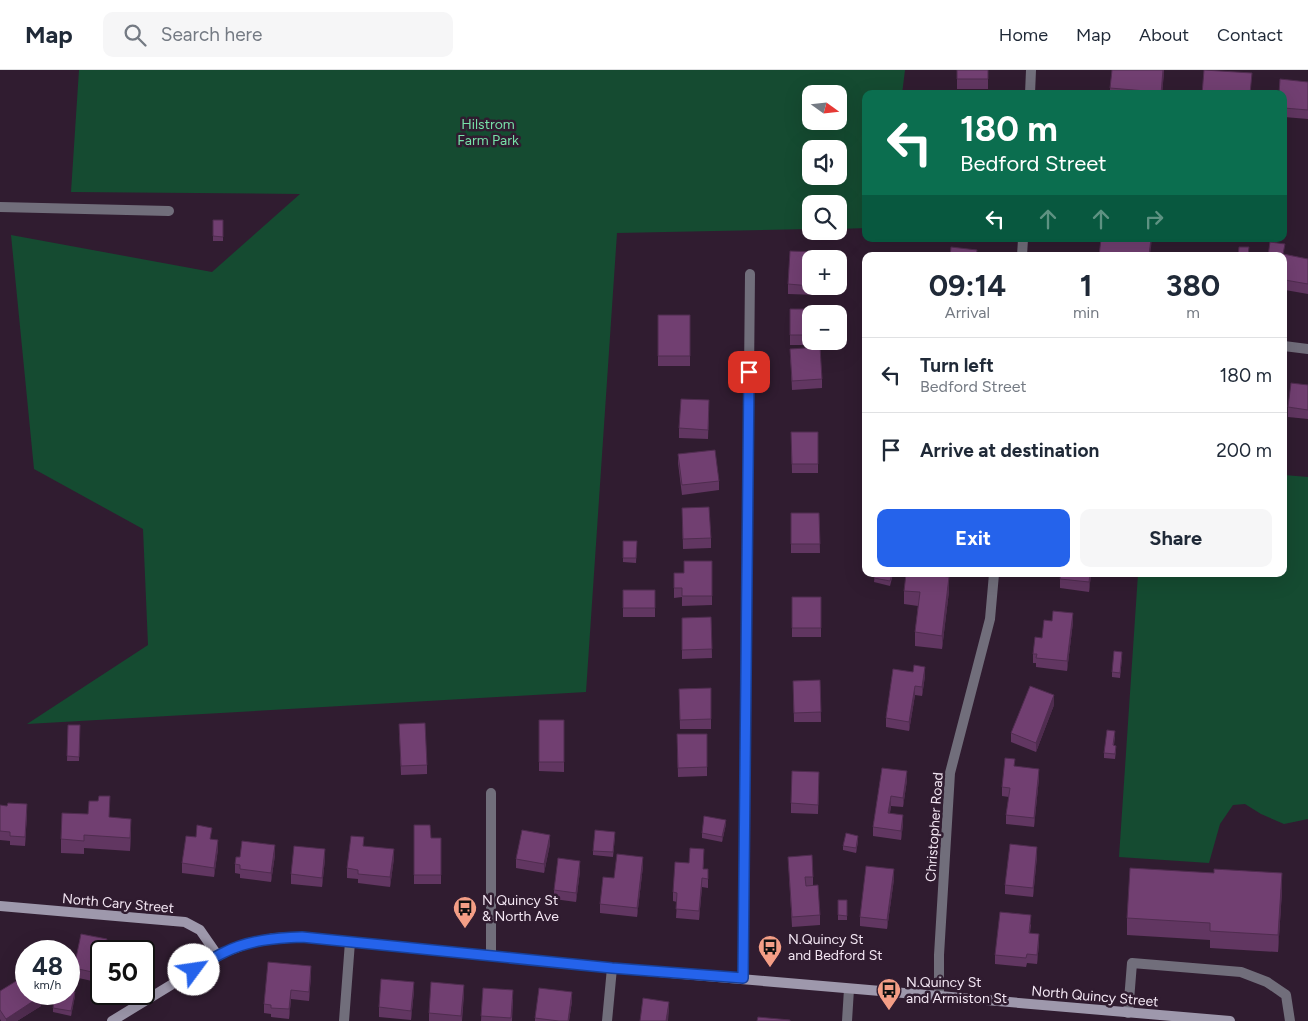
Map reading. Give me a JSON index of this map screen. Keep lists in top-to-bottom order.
{
  "streets": {
    "main road": ["North Cary Street", "North Quincy Street"],
    "street": ["Christopher Road"]
  },
  "crossings": [
    ["Christopher Road", "North Quincy Street"],
    ["North Cary Street", "North Quincy Street"]
  ],
  "parks": ["Hilstrom Farm Park"],
  "places": {
    "bus stop": ["N Quincy St & North Ave", "N.Quincy St and Bedford St", "N.Quincy St and Armiston St"]
  },
  "north": "right",
  "page": {
    "header": "Map",
    "search": "Search here",
    "nav": [
      "Home",
      "Map",
      "About",
      "Contact"
    ],
    "map_buttons": ["+", "−"],
    "turn": ["180 m", "Bedford Street"],
    "eta": [
      "09:14",
      "Arrival",
      "1",
      "min",
      "380",
      "m"
    ],
    "list": [
      {
        "name": "Turn left",
        "note": "Bedford Street",
        "value": "180 m"
      },
      {
        "name": "Arrive at destination",
        "value": "200 m"
      }
    ],
    "buttons": ["Exit", "Share"],
    "speed": "48 km/h",
    "limit": "50"
  }
}
